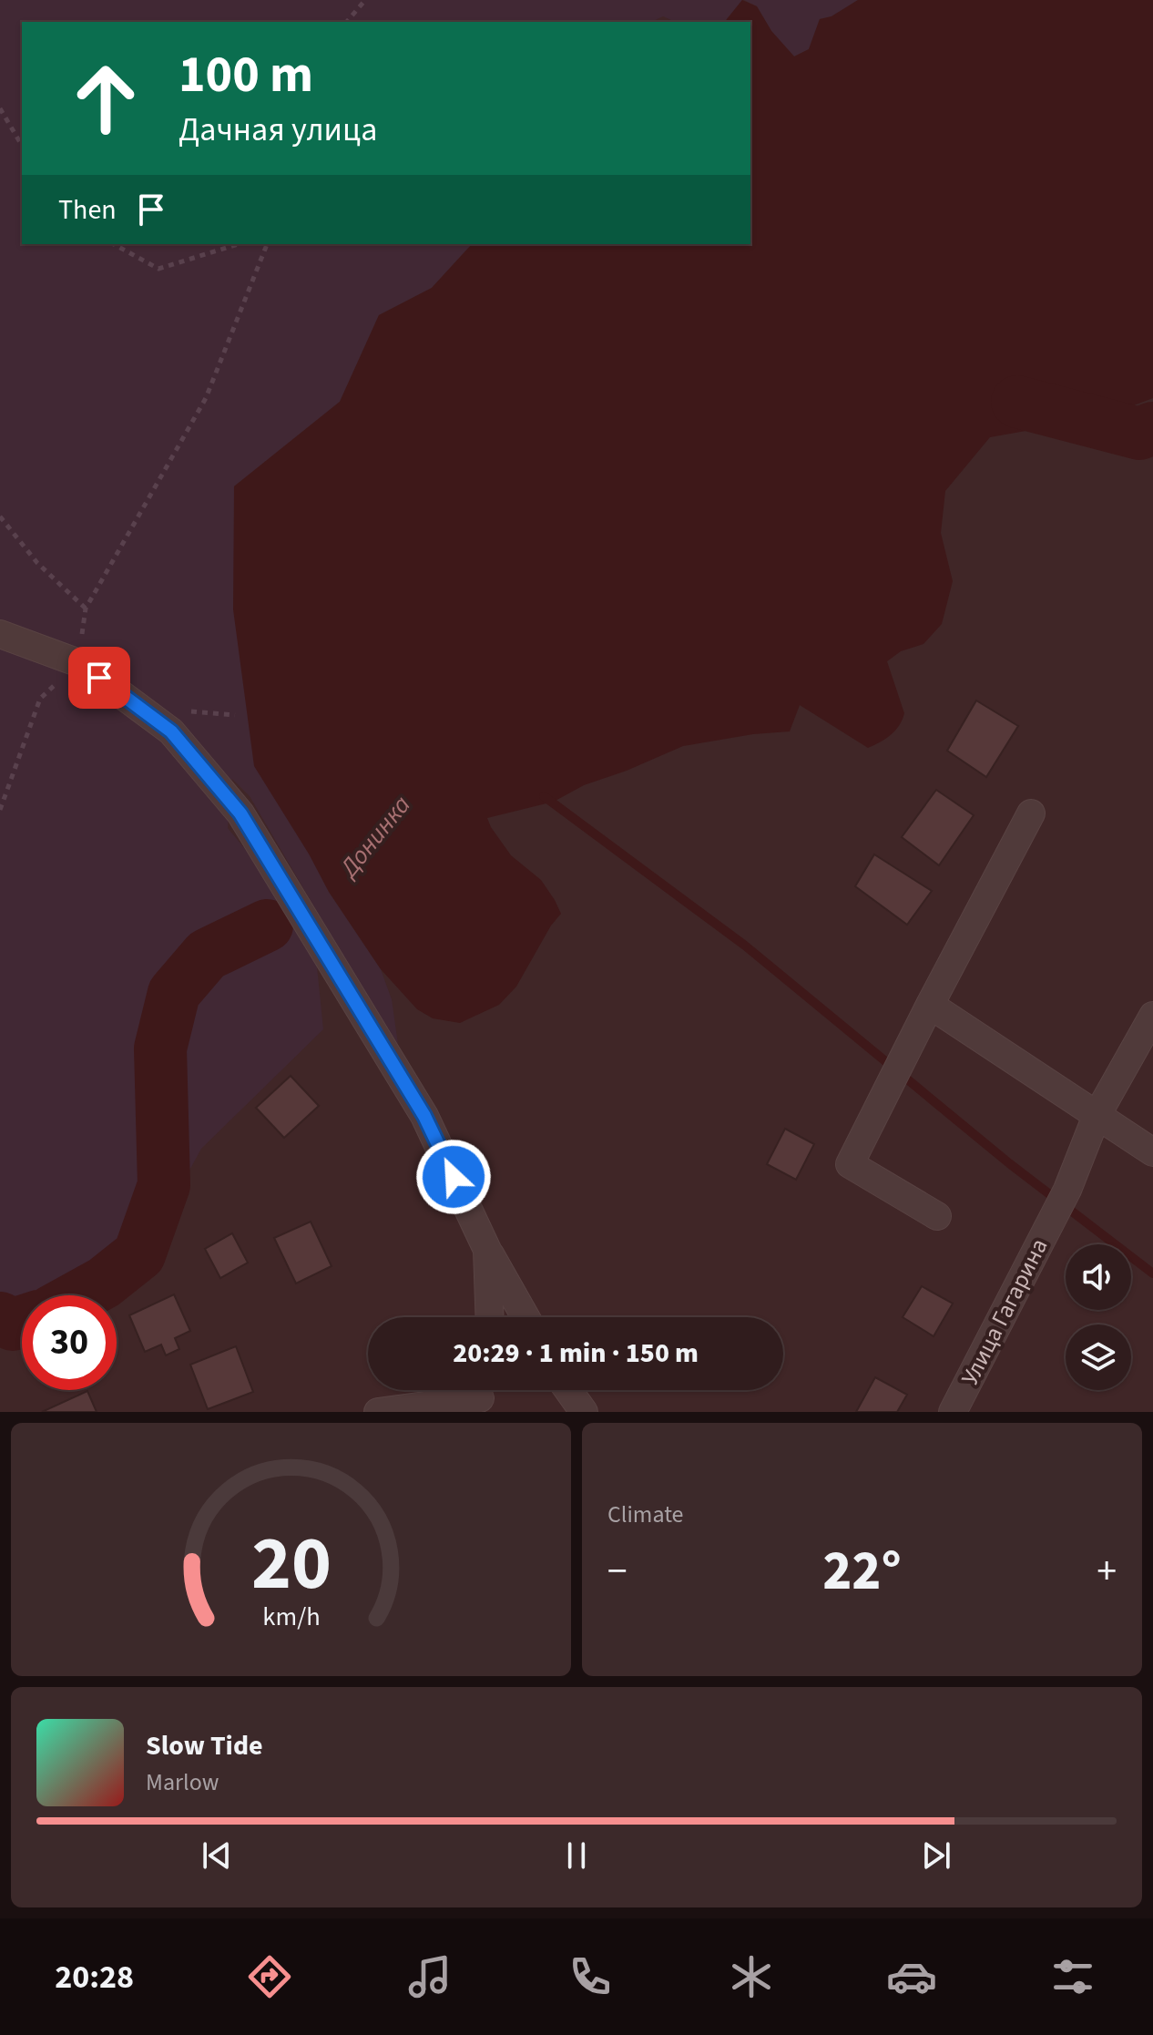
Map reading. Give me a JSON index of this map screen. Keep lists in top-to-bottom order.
{
  "streets": {
    "street": ["Улица Гагарина"]
  },
  "water": ["Донинка"],
  "page": {
    "turn": ["100 m", "Дачная улица"],
    "then": "Then",
    "limit": "30",
    "trip": "20:29 · 1 min · 150 m",
    "tile": "Climate",
    "heat": ["−", "22°", "+"],
    "song": ["Slow Tide", "Marlow"],
    "tabs": "20:28",
    "gauge": ["20", "km/h"]
  }
}
